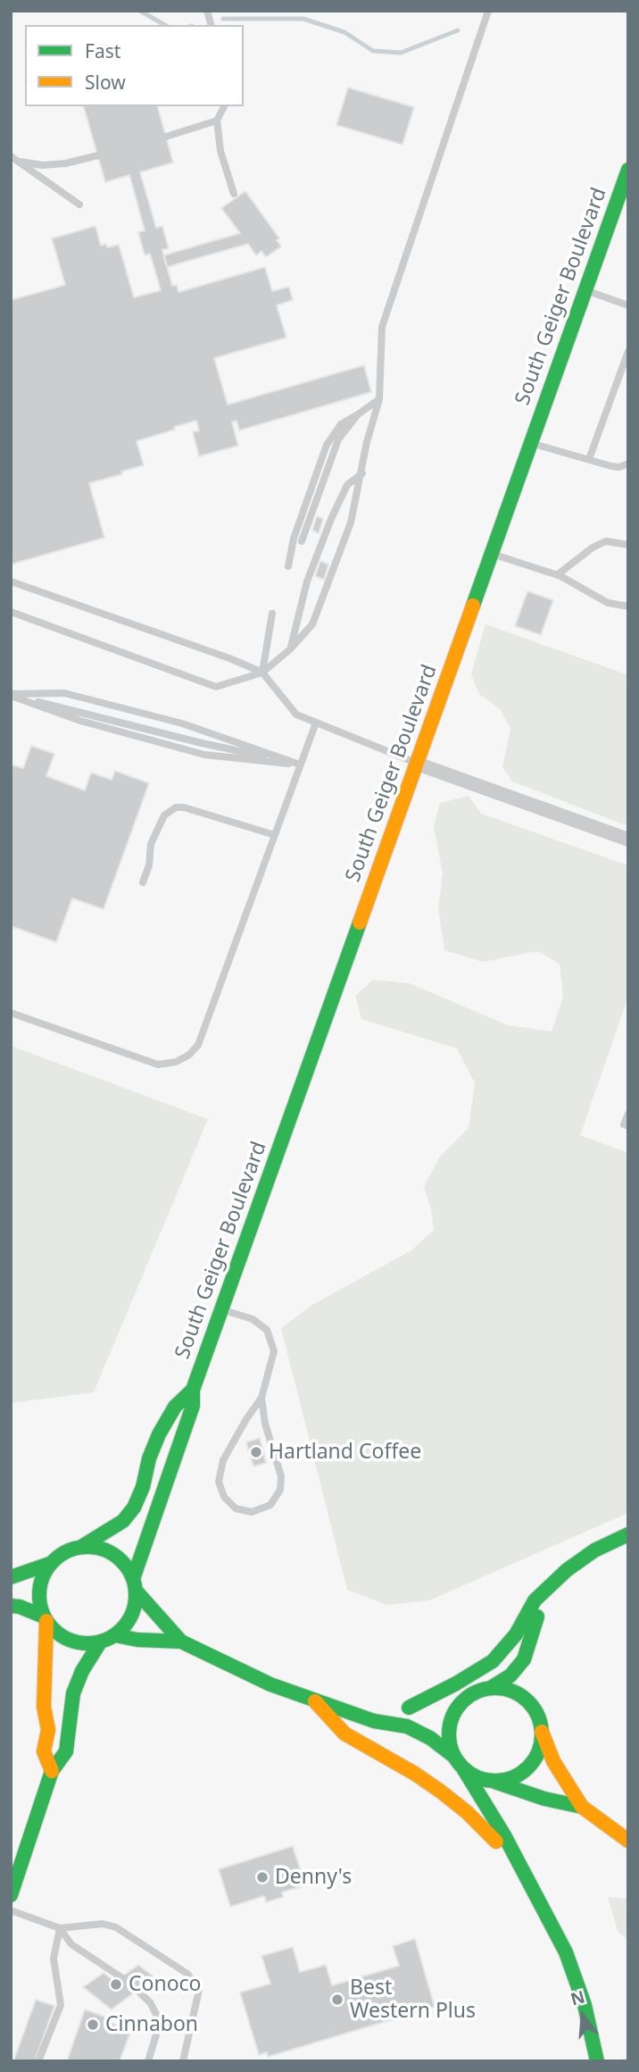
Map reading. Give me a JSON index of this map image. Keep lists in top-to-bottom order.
{
  "streets": {
    "main road": ["South Geiger Boulevard"]
  },
  "places": [
    "Hartland Coffee",
    "Denny's",
    "Conoco",
    "Best Western Plus",
    "Cinnabon"
  ],
  "legend": ["Fast", "Slow"],
  "north": "top"
}
